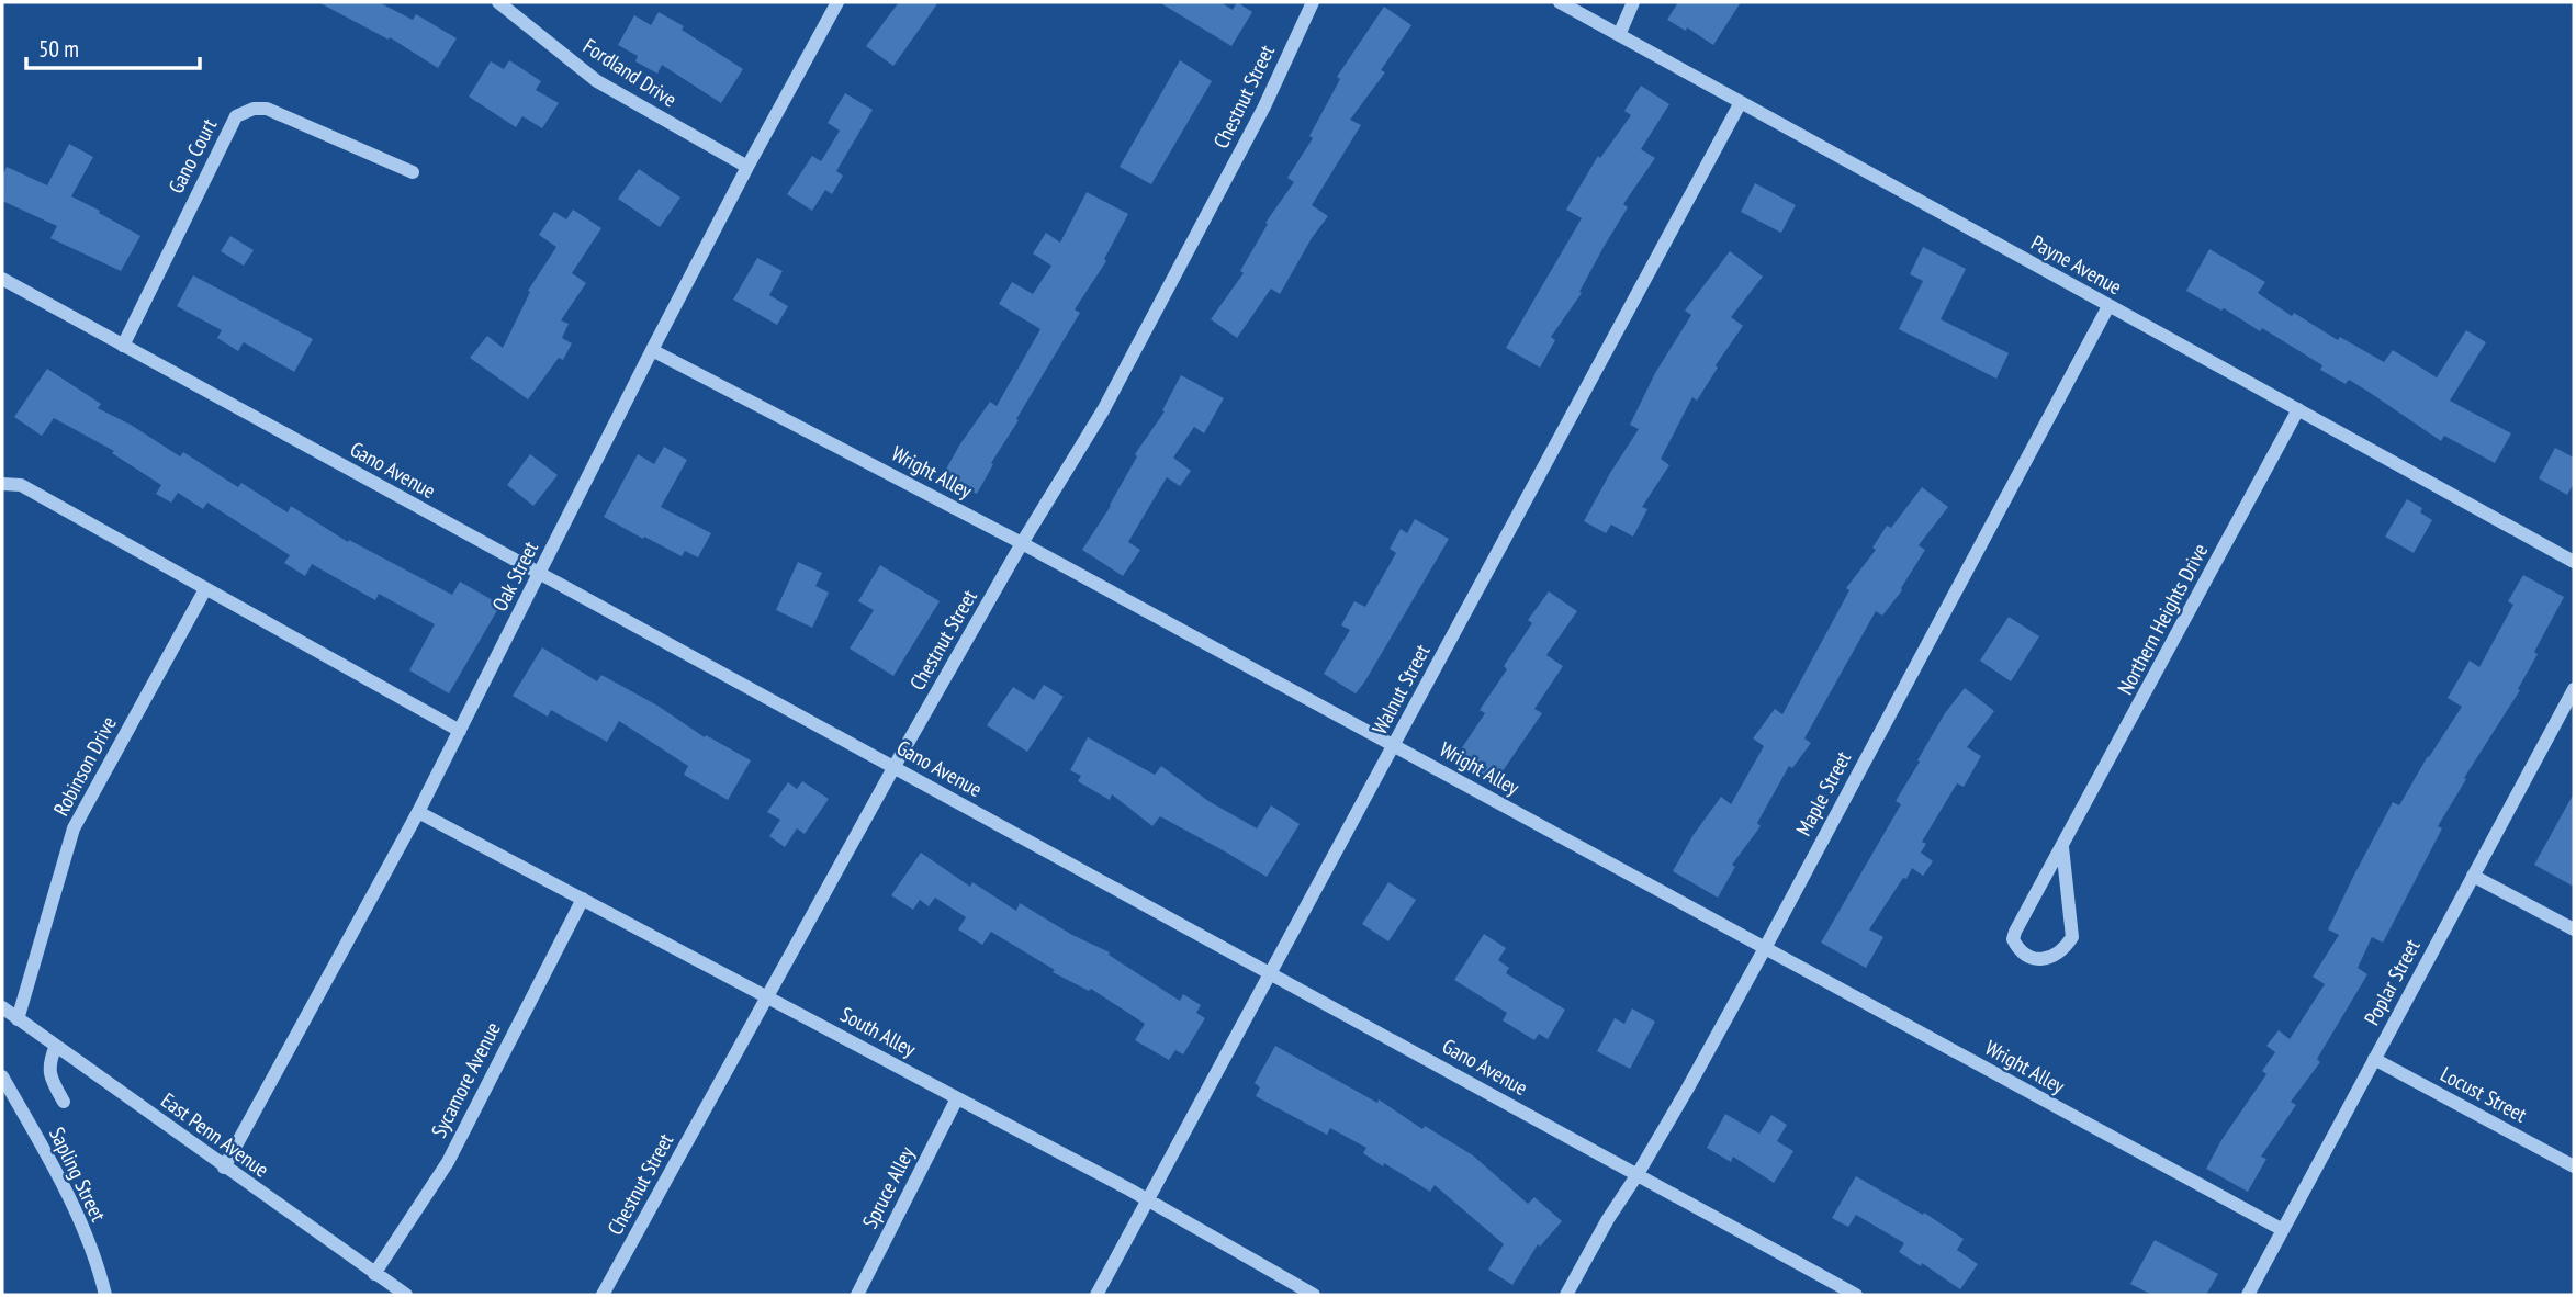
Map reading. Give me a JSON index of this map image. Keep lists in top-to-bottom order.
{
  "streets": {
    "street": [
      "Fordland Drive",
      "Chestnut Street",
      "Gano Court",
      "Payne Avenue",
      "Gano Avenue",
      "Wright Alley",
      "Oak Street",
      "Northern Heights Drive",
      "Walnut Street",
      "Robinson Drive",
      "Maple Street",
      "Poplar Street",
      "South Alley",
      "Sycamore Avenue",
      "Locust Street",
      "East Penn Avenue",
      "Sapling Street",
      "Spruce Alley"
    ]
  },
  "crossings": [
    ["Fordland Drive", "Oak Street"],
    ["Chestnut Street", "Gano Avenue"],
    ["Chestnut Street", "Wright Alley"],
    ["Chestnut Street", "South Alley"],
    ["Gano Court", "Gano Avenue"],
    ["Payne Avenue", "Northern Heights Drive"],
    ["Payne Avenue", "Walnut Street"],
    ["Payne Avenue", "Maple Street"],
    ["Gano Avenue", "Oak Street"],
    ["Gano Avenue", "Walnut Street"],
    ["Gano Avenue", "Maple Street"],
    ["Wright Alley", "Oak Street"],
    ["Wright Alley", "Walnut Street"],
    ["Wright Alley", "Maple Street"],
    ["Wright Alley", "Poplar Street"],
    ["Oak Street", "South Alley"],
    ["Oak Street", "East Penn Avenue"],
    ["Walnut Street", "South Alley"],
    ["Robinson Drive", "East Penn Avenue"],
    ["Poplar Street", "Locust Street"],
    ["South Alley", "Sycamore Avenue"],
    ["South Alley", "Spruce Alley"],
    ["Sycamore Avenue", "East Penn Avenue"]
  ],
  "scale_bar": "50 m"
}
